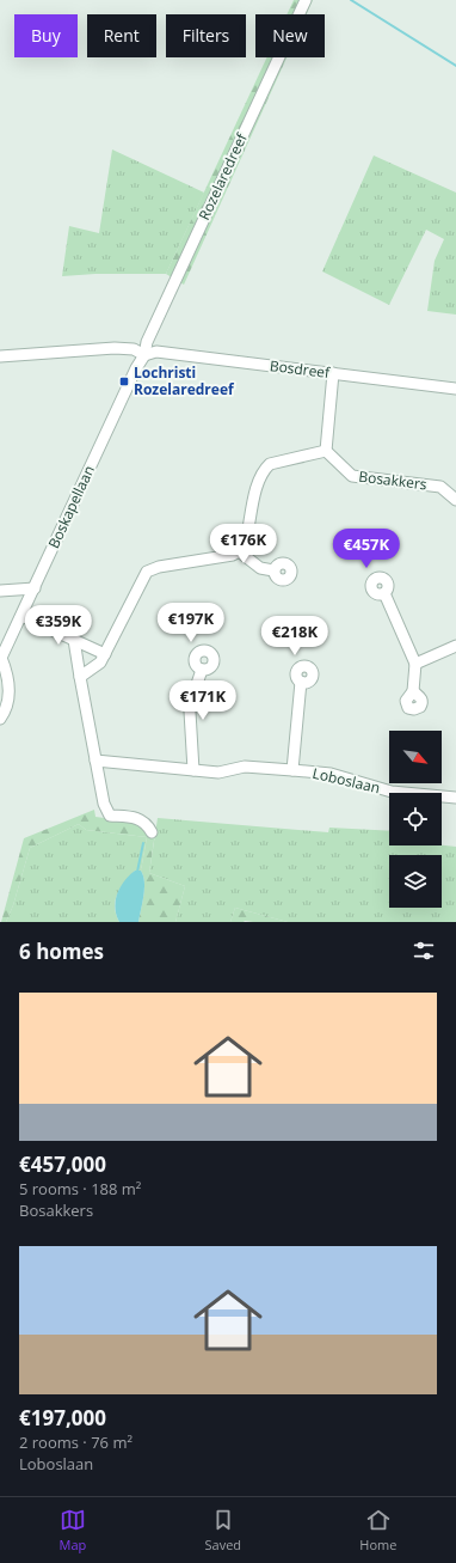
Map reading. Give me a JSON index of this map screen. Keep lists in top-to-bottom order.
{
  "streets": {
    "street": [
      "Rozelaredreef",
      "Bosdreef",
      "Bosakkers",
      "Boskapellaan",
      "Loboslaan"
    ]
  },
  "crossings": [
    ["Rozelaredreef", "Bosdreef"],
    ["Rozelaredreef", "Boskapellaan"],
    ["Bosdreef", "Boskapellaan"]
  ],
  "places": {
    "transit": ["Lochristi Rozelaredreef"]
  },
  "north": "bottom right",
  "page": {
    "chip": [
      "Buy",
      "Rent",
      "Filters",
      "New"
    ],
    "price": [
      "€176K",
      "€457K",
      "€197K",
      "€359K",
      "€218K",
      "€171K"
    ],
    "heading": "6 homes",
    "list": [
      {
        "name": "€457,000",
        "note": "5 rooms · 188 m² · Bosakkers"
      },
      {
        "name": "€197,000",
        "note": "2 rooms · 76 m² · Loboslaan"
      }
    ],
    "tabs": ["Map", "Saved", "Home"]
  }
}
